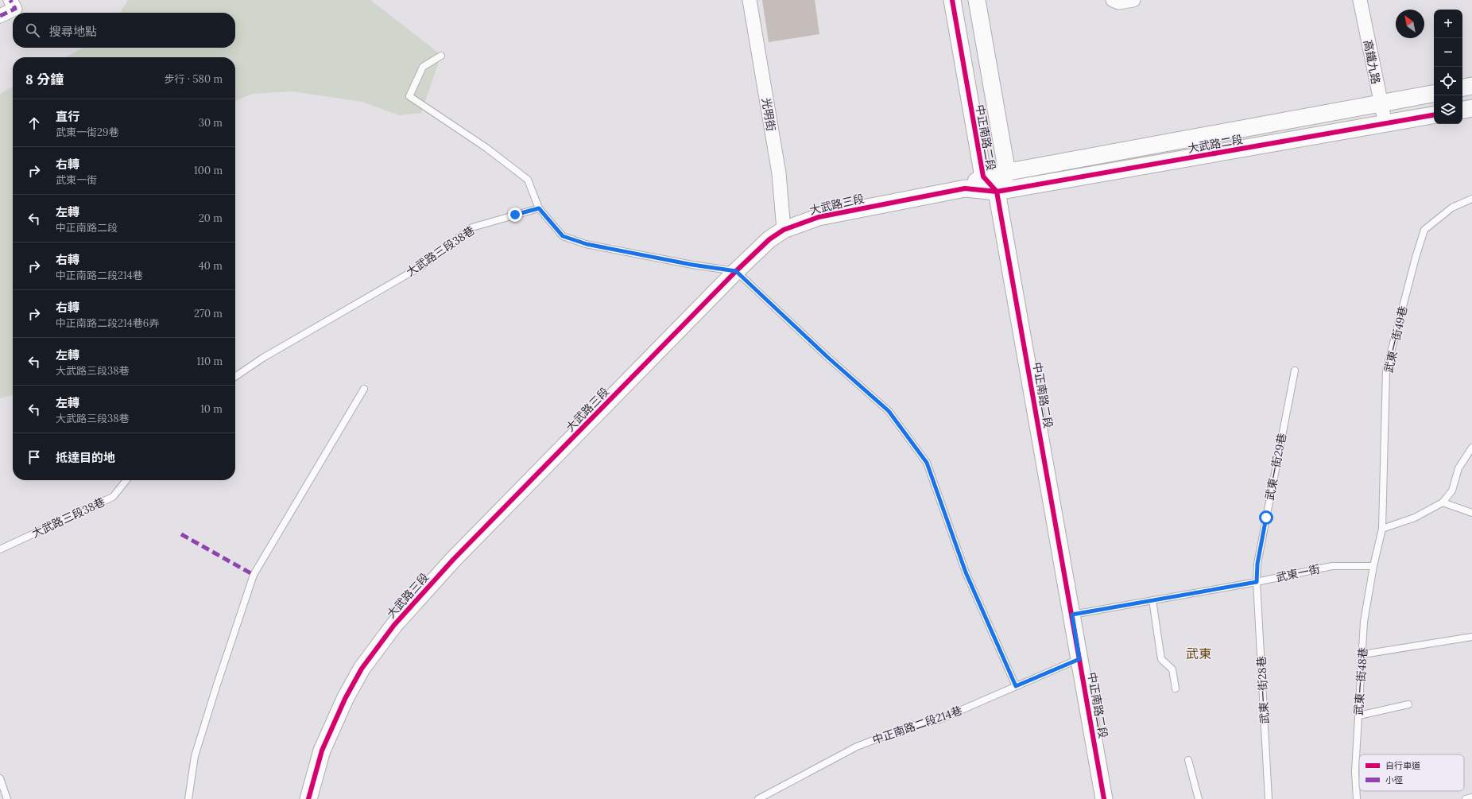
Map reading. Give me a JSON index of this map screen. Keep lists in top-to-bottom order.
{
  "streets": {
    "street": [
      "高鐵九路",
      "光明街",
      "中正南路二段",
      "大武路二段",
      "大武路三段"
    ],
    "lane": [
      "大武路三段38巷",
      "武東一街49巷",
      "武東一街29巷",
      "武東一街",
      "武東一街48巷",
      "武東一街28巷",
      "中正南路二段214巷"
    ]
  },
  "crossings": [
    ["高鐵九路", "大武路二段"],
    ["光明街", "大武路三段"],
    ["中正南路二段", "大武路二段"],
    ["中正南路二段", "大武路三段"],
    ["中正南路二段", "武東一街"],
    ["中正南路二段", "中正南路二段214巷"],
    ["大武路二段", "大武路三段"],
    ["武東一街49巷", "武東一街"],
    ["武東一街49巷", "武東一街48巷"],
    ["武東一街29巷", "武東一街"],
    ["武東一街29巷", "武東一街28巷"],
    ["武東一街", "武東一街48巷"],
    ["武東一街", "武東一街28巷"]
  ],
  "districts": ["武東"],
  "legend": ["自行車道", "小徑"],
  "north": "top left",
  "page": {
    "map_buttons": ["+", "−"],
    "search": "搜尋地點",
    "heading": ["8 分鐘", "步行 · 580 m"],
    "list": [
      ["直行", "武東一街29巷", "30 m"],
      ["右轉", "武東一街", "100 m"],
      ["左轉", "中正南路二段", "20 m"],
      ["右轉", "中正南路二段214巷", "40 m"],
      ["右轉", "中正南路二段214巷6弄", "270 m"],
      ["左轉", "大武路三段38巷", "110 m"],
      ["左轉", "大武路三段38巷", "10 m"],
      "抵達目的地"
    ]
  }
}
